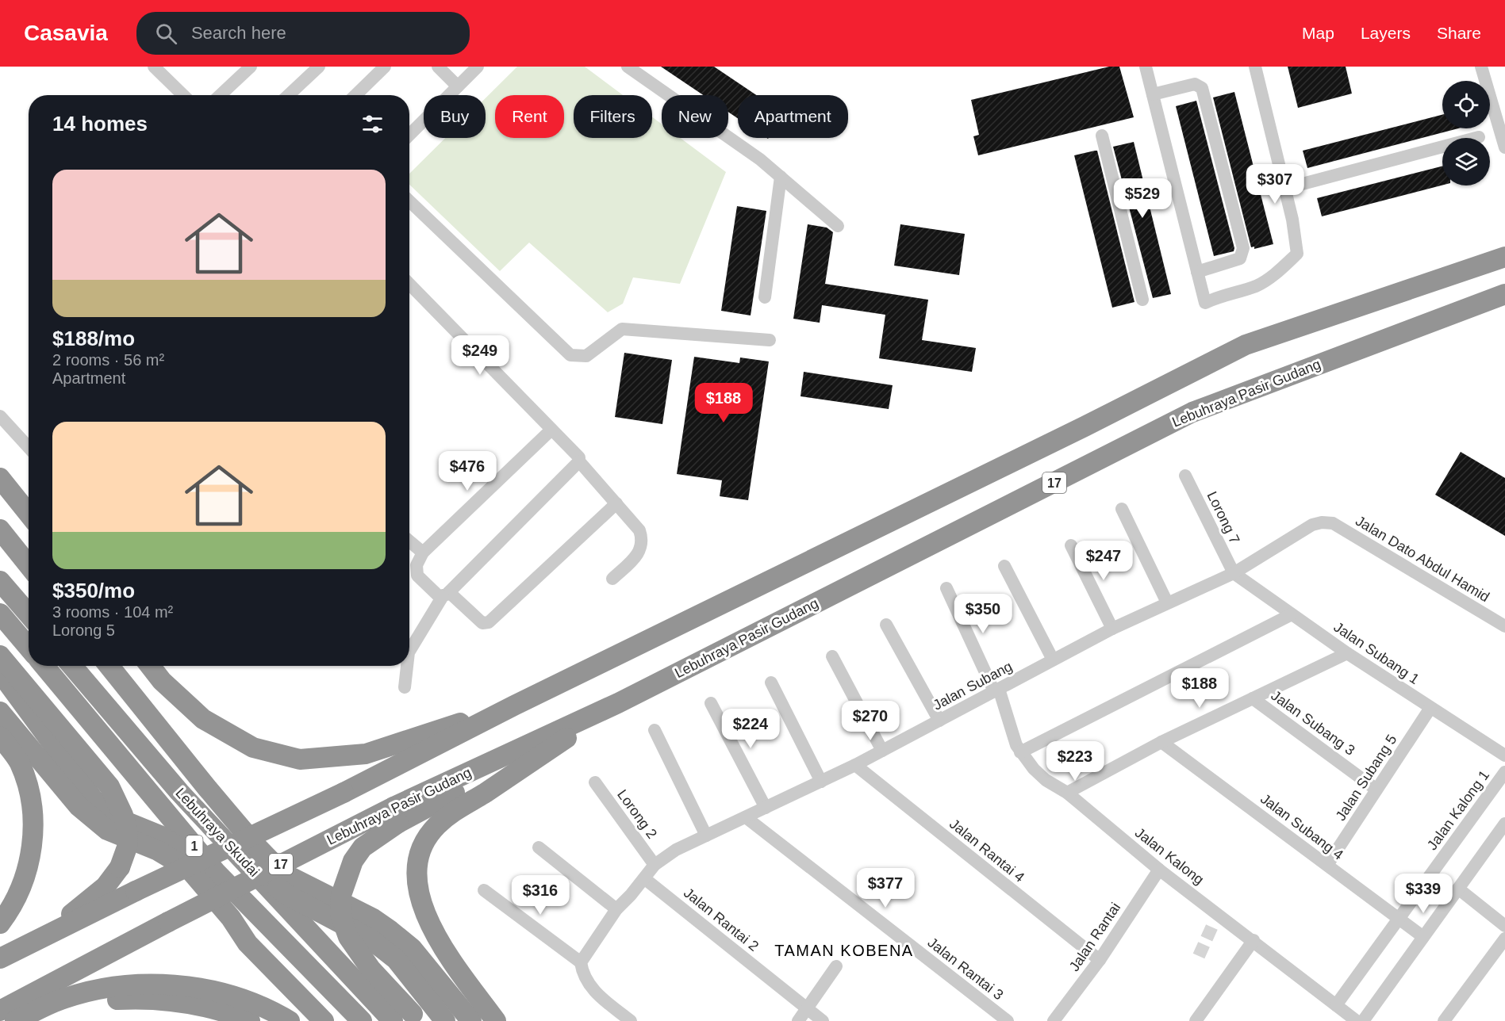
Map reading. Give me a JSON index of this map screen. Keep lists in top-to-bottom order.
{
  "streets": {
    "highway": [
      "Lebuhraya Pasir Gudang",
      "17",
      "Lebuhraya Skudai",
      "1"
    ],
    "street": [
      "Lorong 7",
      "Jalan Dato Abdul Hamid",
      "Jalan Subang 1",
      "Jalan Subang",
      "Jalan Subang 3",
      "Jalan Subang 5",
      "Jalan Kalong 1",
      "Lorong 2",
      "Jalan Subang 4",
      "Jalan Rantai 4",
      "Jalan Kalong",
      "Jalan Rantai 2",
      "Jalan Rantai",
      "Jalan Rantai 3"
    ]
  },
  "crossings": [
    ["Lorong 7", "Jalan Subang 1"],
    ["Lorong 7", "Jalan Subang"],
    ["Jalan Dato Abdul Hamid", "Jalan Subang"],
    ["Jalan Subang 1", "Jalan Subang"],
    ["Jalan Subang 1", "Jalan Subang 5"],
    ["Jalan Subang", "Lorong 2"],
    ["Jalan Subang", "Jalan Rantai 4"],
    ["Jalan Subang", "Jalan Kalong"],
    ["Jalan Subang", "Jalan Rantai 2"],
    ["Jalan Subang", "Jalan Rantai 3"],
    ["Jalan Subang 3", "Jalan Subang 5"],
    ["Jalan Subang 5", "Jalan Subang 4"],
    ["Jalan Kalong 1", "Jalan Subang 4"],
    ["Jalan Kalong 1", "Jalan Kalong"],
    ["Jalan Rantai 4", "Jalan Rantai"],
    ["Jalan Kalong", "Jalan Rantai"]
  ],
  "districts": ["TAMAN KOBENA"],
  "page": {
    "header": "Casavia",
    "search": "Search here",
    "nav": ["Map", "Layers", "Share"],
    "chip": [
      "Buy",
      "Rent",
      "Filters",
      "New",
      "Apartment"
    ],
    "heading": "14 homes",
    "list": [
      {
        "name": "$188/mo",
        "note": "2 rooms · 56 m² · Apartment"
      },
      {
        "name": "$350/mo",
        "note": "3 rooms · 104 m² · Lorong 5"
      }
    ],
    "price": [
      "$307",
      "$529",
      "$249",
      "$188",
      "$476",
      "$247",
      "$350",
      "$188",
      "$270",
      "$224",
      "$223",
      "$377",
      "$339",
      "$316"
    ]
  }
}
